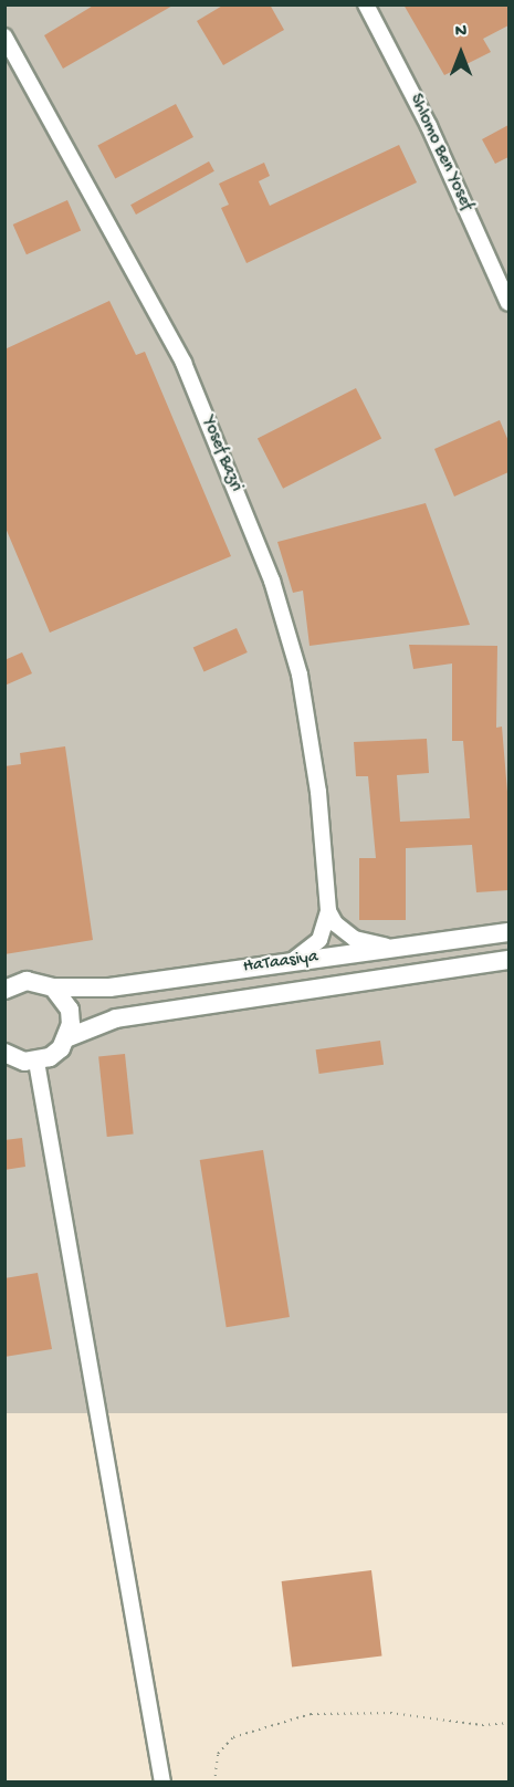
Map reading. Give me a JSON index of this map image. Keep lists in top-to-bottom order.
{
  "streets": {
    "street": ["Shlomo Ben Yosef", "Yosef Bazri", "HaTaasiya"]
  },
  "crossings": [
    ["Yosef Bazri", "HaTaasiya"]
  ],
  "north": "top"
}
